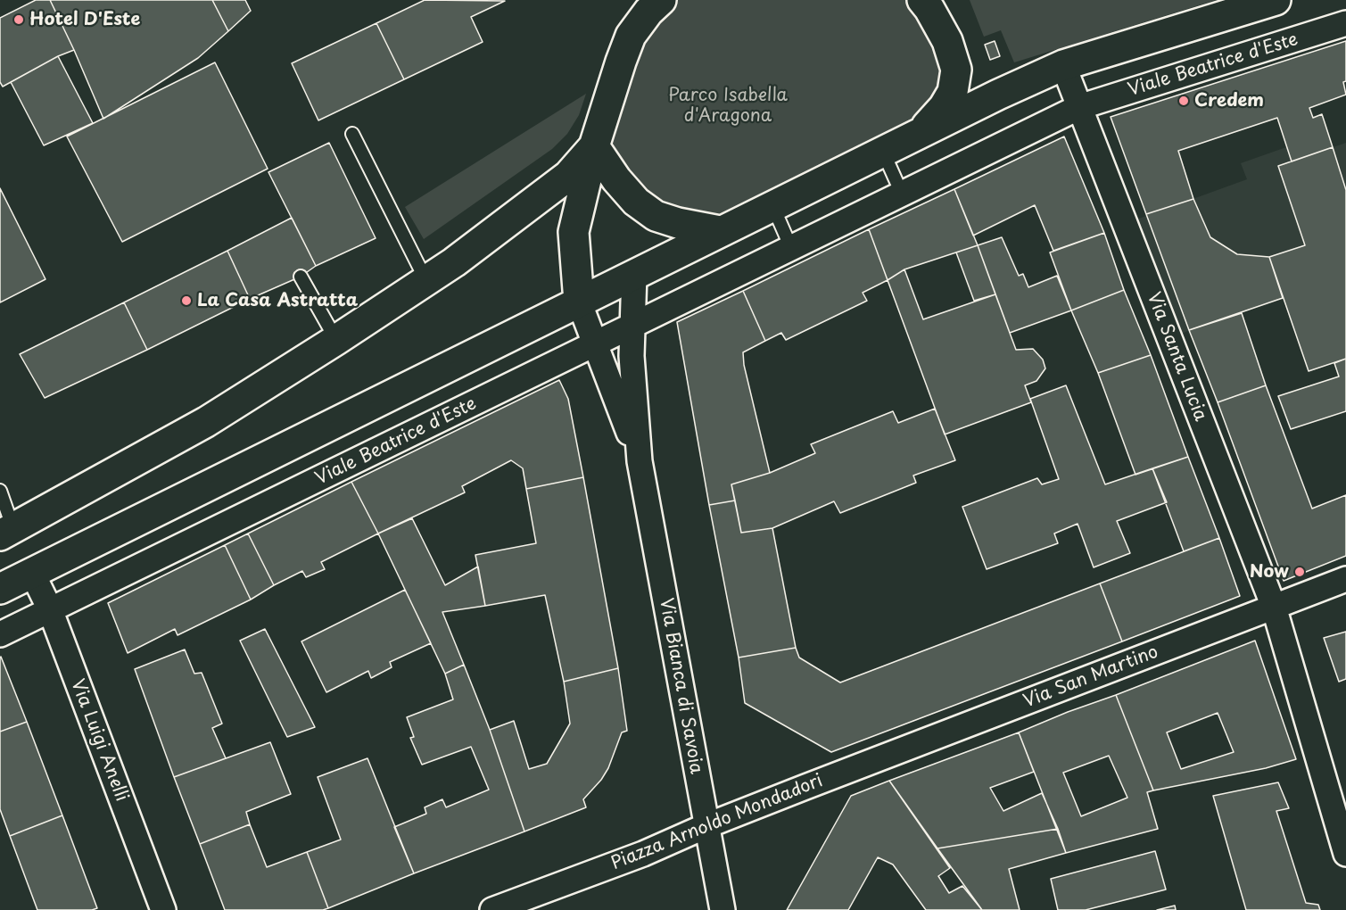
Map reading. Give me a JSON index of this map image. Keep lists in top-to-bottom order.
{
  "streets": {
    "street": [
      "Viale Beatrice d'Este",
      "Via Santa Lucia",
      "Via San Martino",
      "Via Bianca di Savoia",
      "Via Luigi Anelli",
      "Piazza Arnoldo Mondadori"
    ]
  },
  "crossings": [
    ["Viale Beatrice d'Este", "Via Santa Lucia"],
    ["Viale Beatrice d'Este", "Via Bianca di Savoia"],
    ["Viale Beatrice d'Este", "Via Luigi Anelli"],
    ["Via Santa Lucia", "Via San Martino"],
    ["Via San Martino", "Piazza Arnoldo Mondadori"],
    ["Via Bianca di Savoia", "Piazza Arnoldo Mondadori"]
  ],
  "parks": ["Parco Isabella d'Aragona"],
  "places": [
    "Hotel D'Este",
    "Credem",
    "La Casa Astratta",
    "Now"
  ]
}
